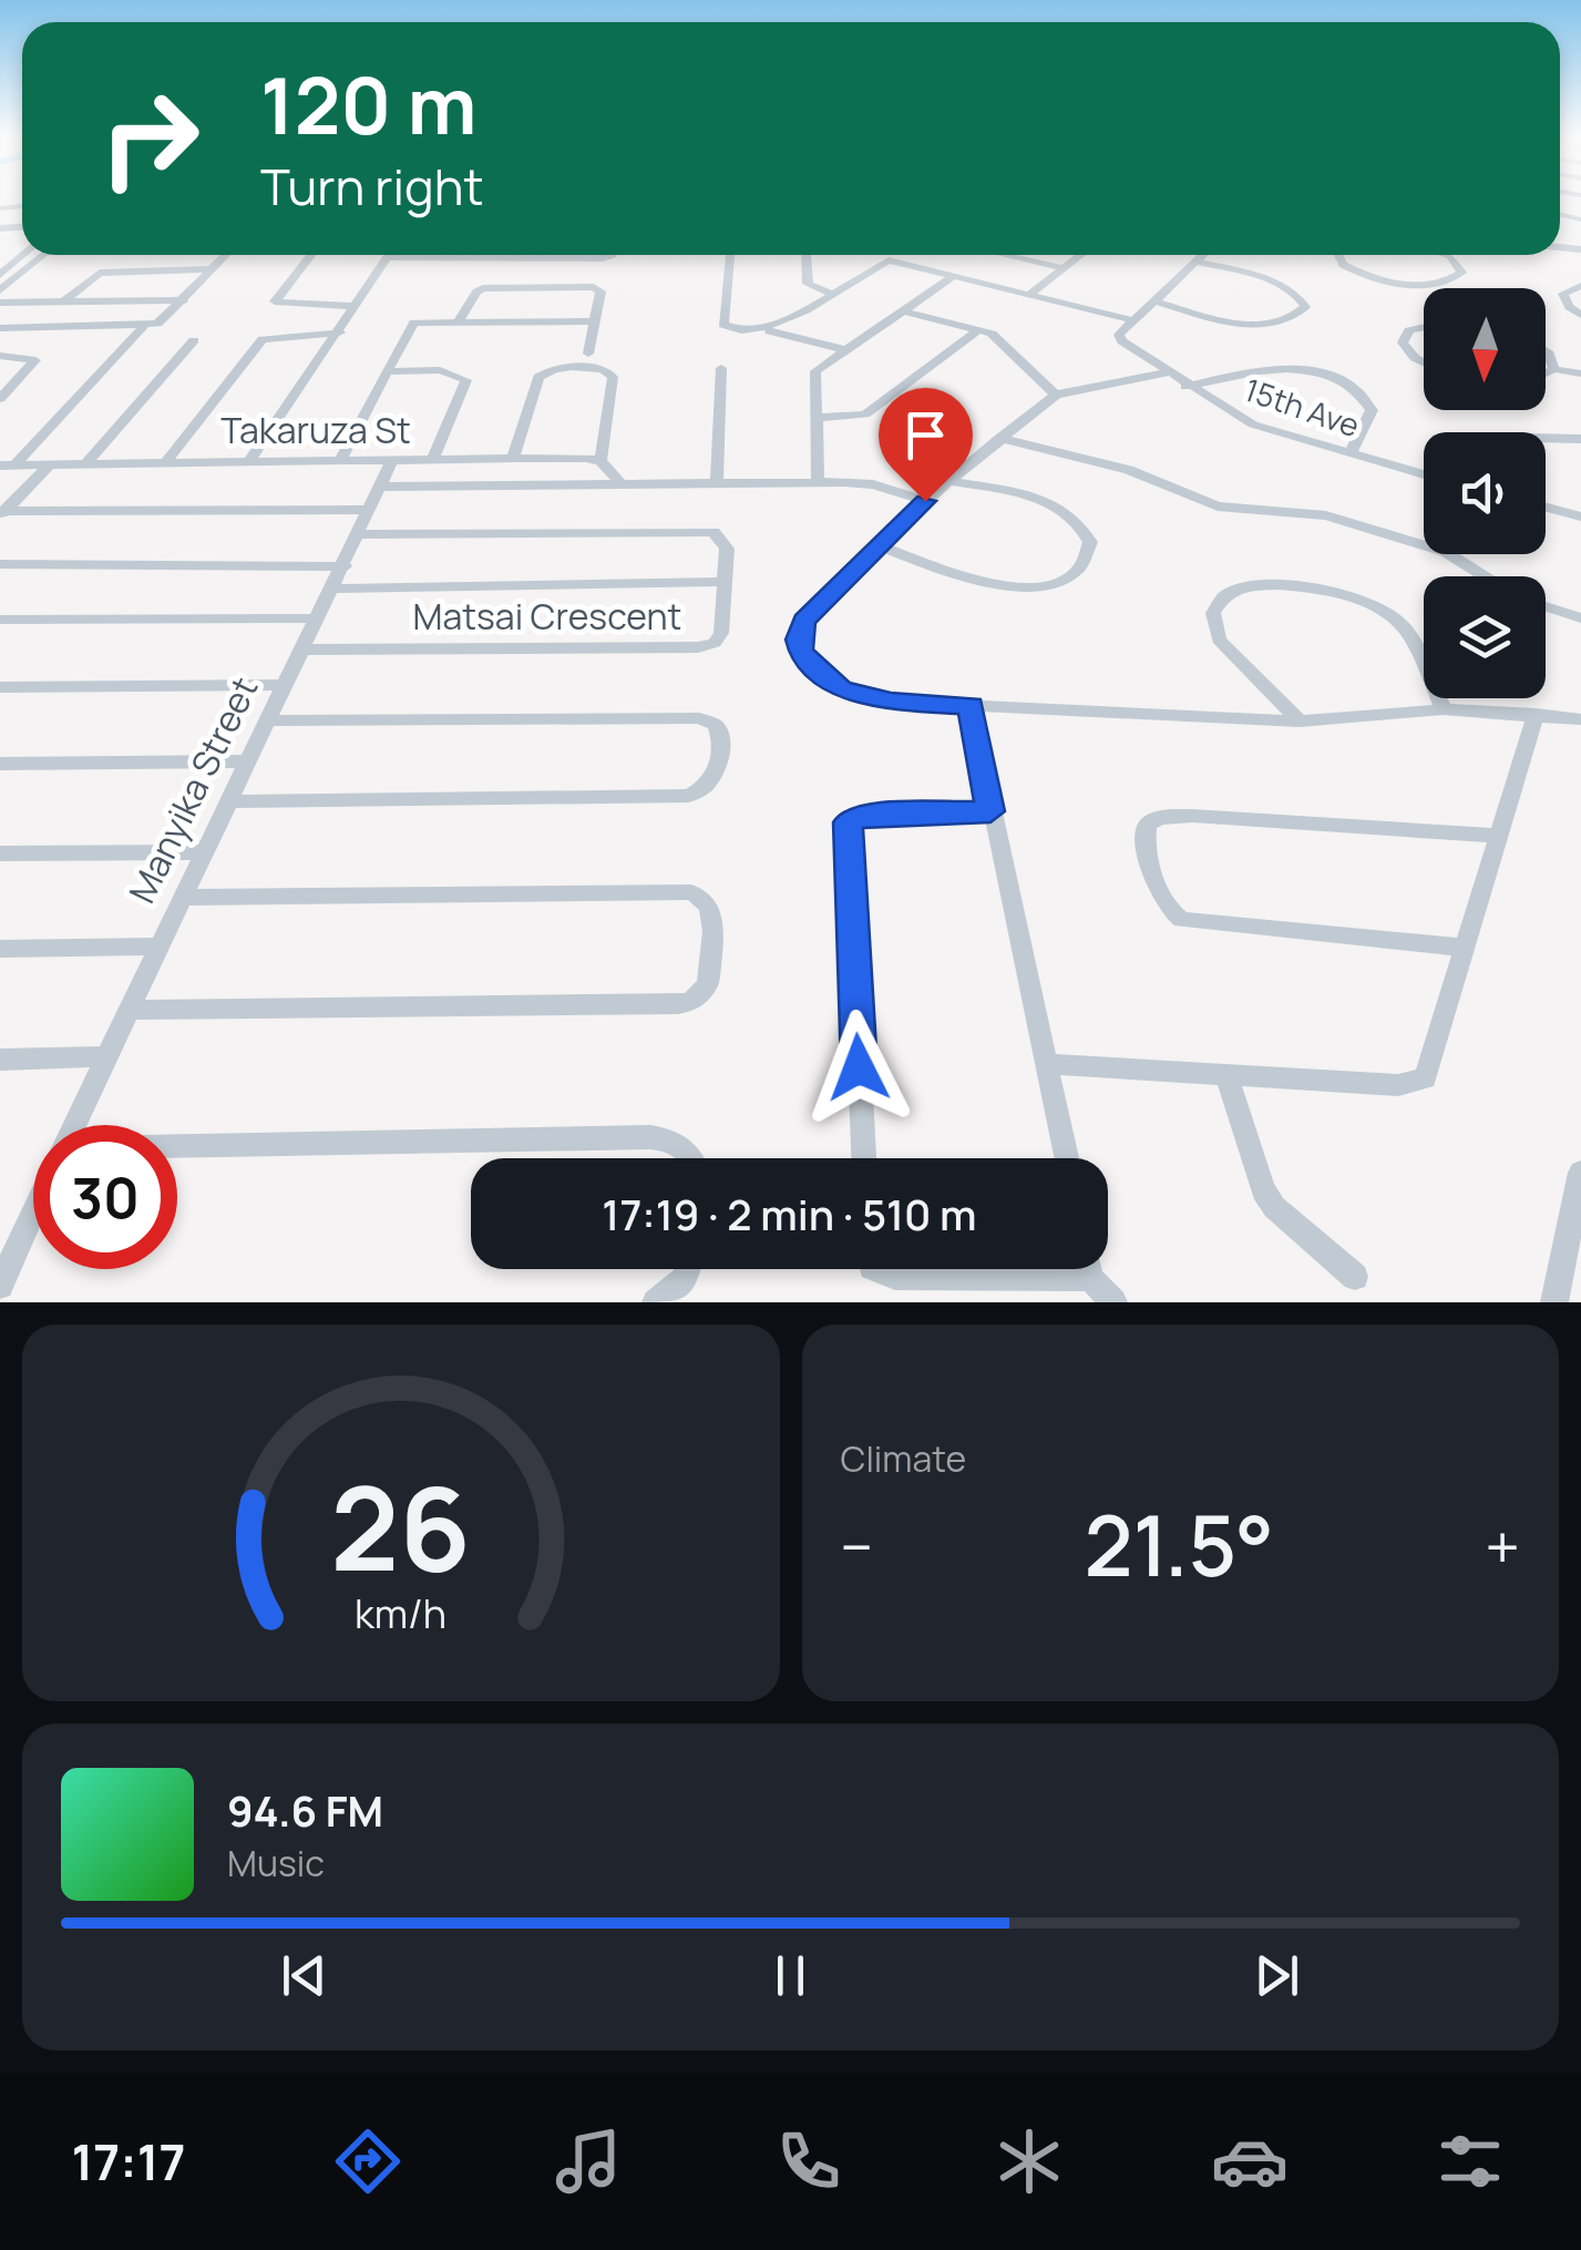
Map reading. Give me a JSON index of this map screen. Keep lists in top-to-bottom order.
{
  "streets": {
    "street": [
      "15th Ave",
      "Takaruza St",
      "Matsai Crescent",
      "Manyika Street"
    ]
  },
  "crossings": [
    ["Takaruza St", "Manyika Street"],
    ["Matsai Crescent", "Manyika Street"]
  ],
  "north": "bottom",
  "page": {
    "turn": ["120 m", "Turn right"],
    "limit": "30",
    "trip": "17:19 · 2 min · 510 m",
    "tile": "Climate",
    "heat": ["−", "21.5°", "+"],
    "song": ["94.6 FM", "Music"],
    "tabs": "17:17",
    "gauge": ["26", "km/h"]
  }
}
